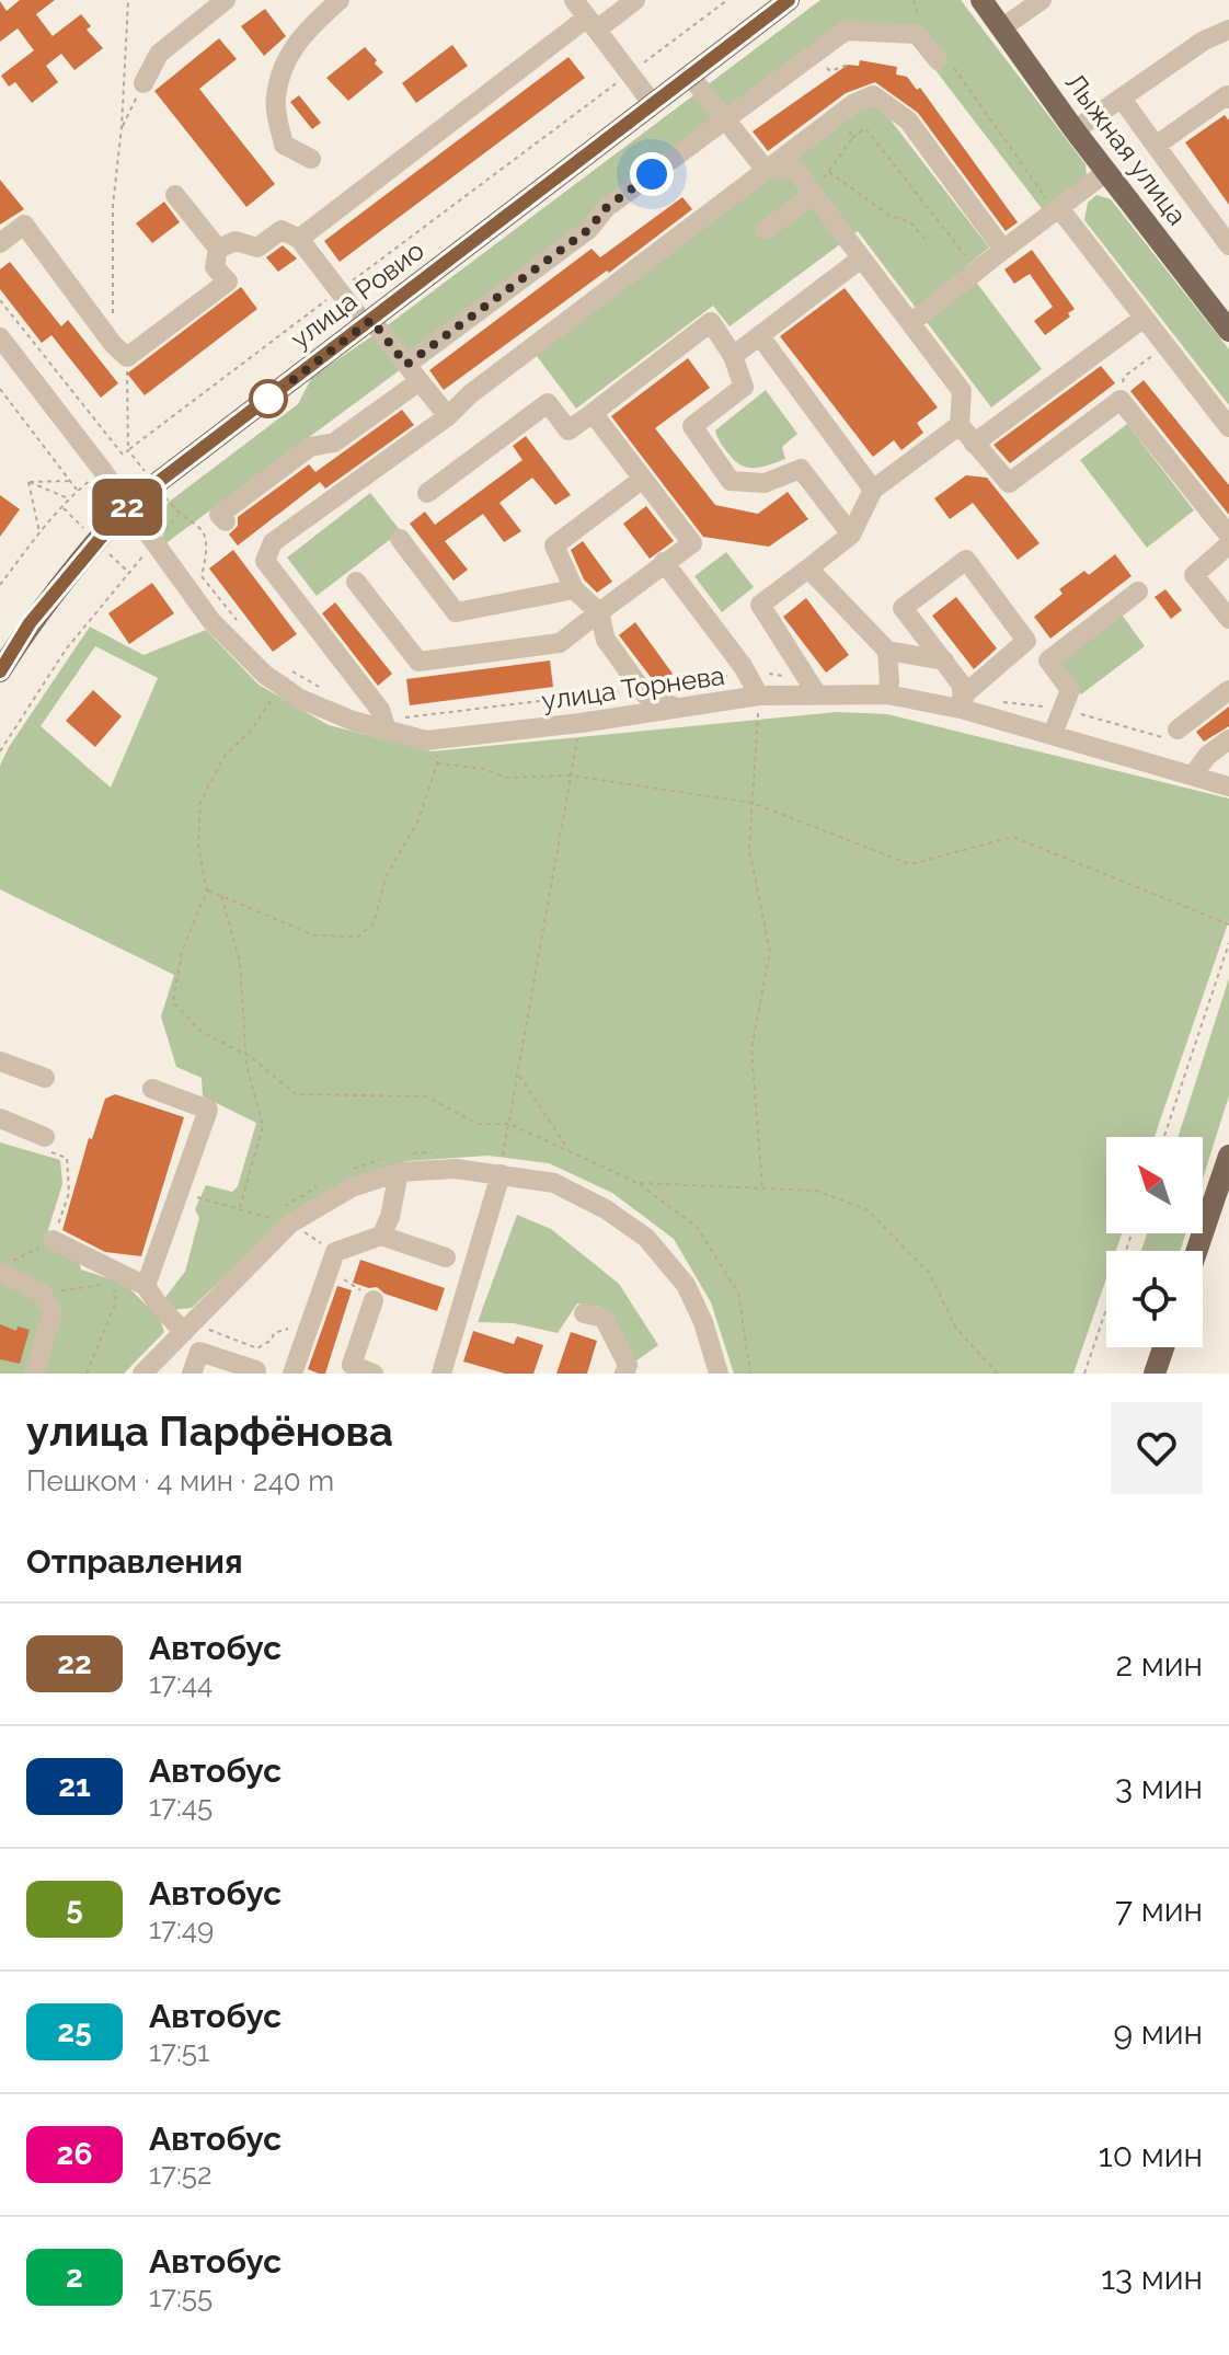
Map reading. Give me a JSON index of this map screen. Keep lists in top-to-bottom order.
{
  "streets": {
    "main road": ["Лыжная улица", "улица Ровио"],
    "street": ["улица Торнева"]
  },
  "crossings": [
    ["улица Ровио", "улица Торнева"]
  ],
  "lines": ["bus line 22"],
  "north": "top left",
  "page": {
    "on_map": "22",
    "heading": [
      ["улица Парфёнова", "Пешком · 4 мин · 240 m"],
      "Отправления"
    ],
    "list": [
      {
        "mark": "22",
        "name": "Автобус",
        "note": "17:44",
        "value": "2 мин"
      },
      {
        "mark": "21",
        "name": "Автобус",
        "note": "17:45",
        "value": "3 мин"
      },
      {
        "mark": "5",
        "name": "Автобус",
        "note": "17:49",
        "value": "7 мин"
      },
      {
        "mark": "25",
        "name": "Автобус",
        "note": "17:51",
        "value": "9 мин"
      },
      {
        "mark": "26",
        "name": "Автобус",
        "note": "17:52",
        "value": "10 мин"
      },
      {
        "mark": "2",
        "name": "Автобус",
        "note": "17:55",
        "value": "13 мин"
      }
    ]
  }
}
